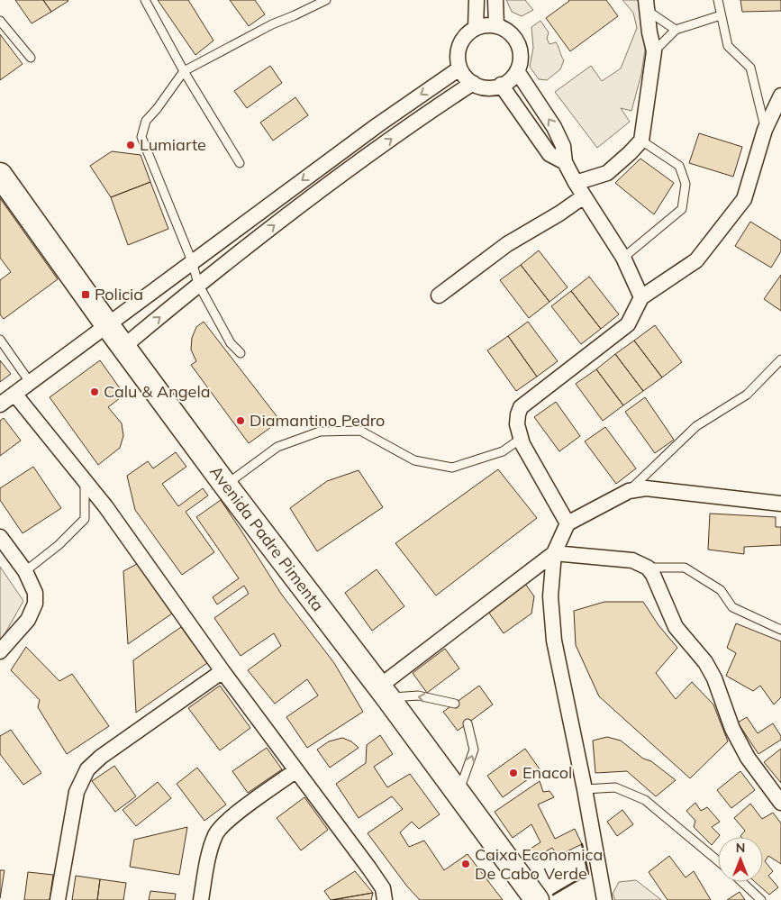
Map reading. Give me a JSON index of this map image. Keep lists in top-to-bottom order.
{
  "streets": {
    "main road": ["Avenida Padre Pimenta"]
  },
  "places": {
    "other": [
      "Lumiarte",
      "Calu & Angela",
      "Diamantino Pedro",
      "Enacol",
      "Caixa Economica De Cabo Verde"
    ],
    "transit": ["Policia"]
  },
  "north": "top"
}
